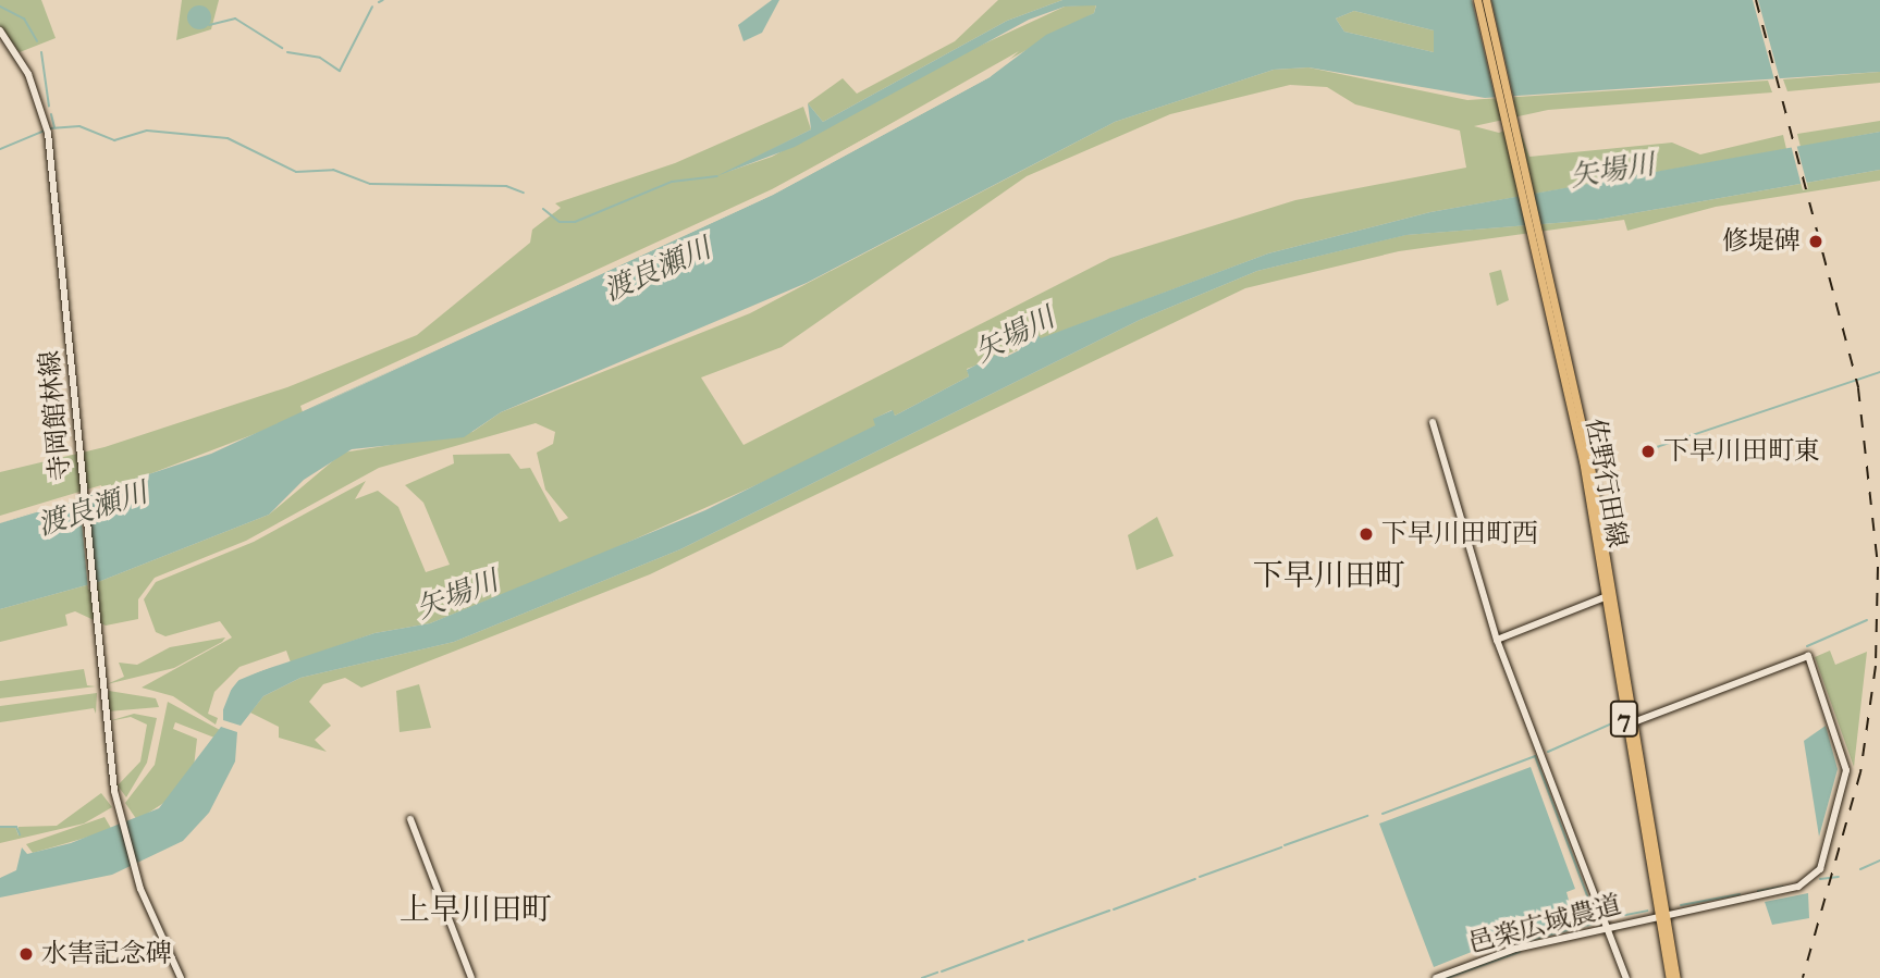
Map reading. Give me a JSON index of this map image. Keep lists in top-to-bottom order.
{
  "streets": {
    "main road": ["佐野行田線", "7"],
    "street": ["寺岡館林線", "邑楽広域農道"]
  },
  "crossings": [
    ["佐野行田線", "邑楽広域農道"]
  ],
  "districts": ["下早川田町", "上早川田町"],
  "water": ["矢場川", "渡良瀬川"],
  "places": [
    "修堤碑",
    "下早川田町東",
    "下早川田町西",
    "水害記念碑"
  ]
}
